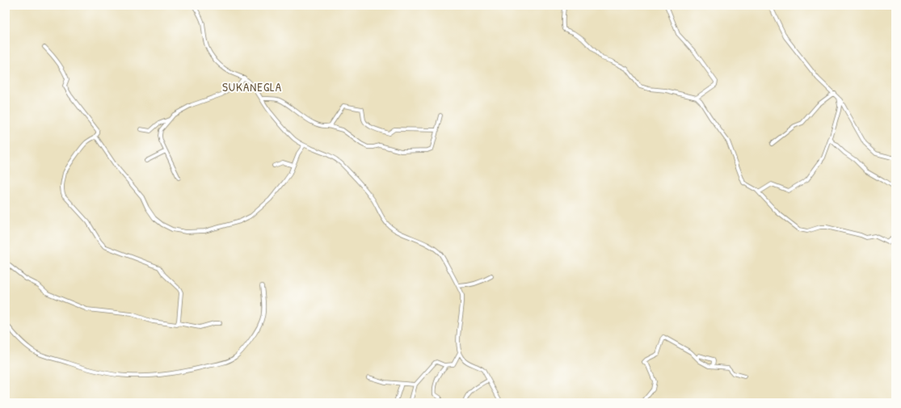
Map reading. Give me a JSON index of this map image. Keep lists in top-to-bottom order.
{
  "districts": ["SUKANEGLA"]
}
